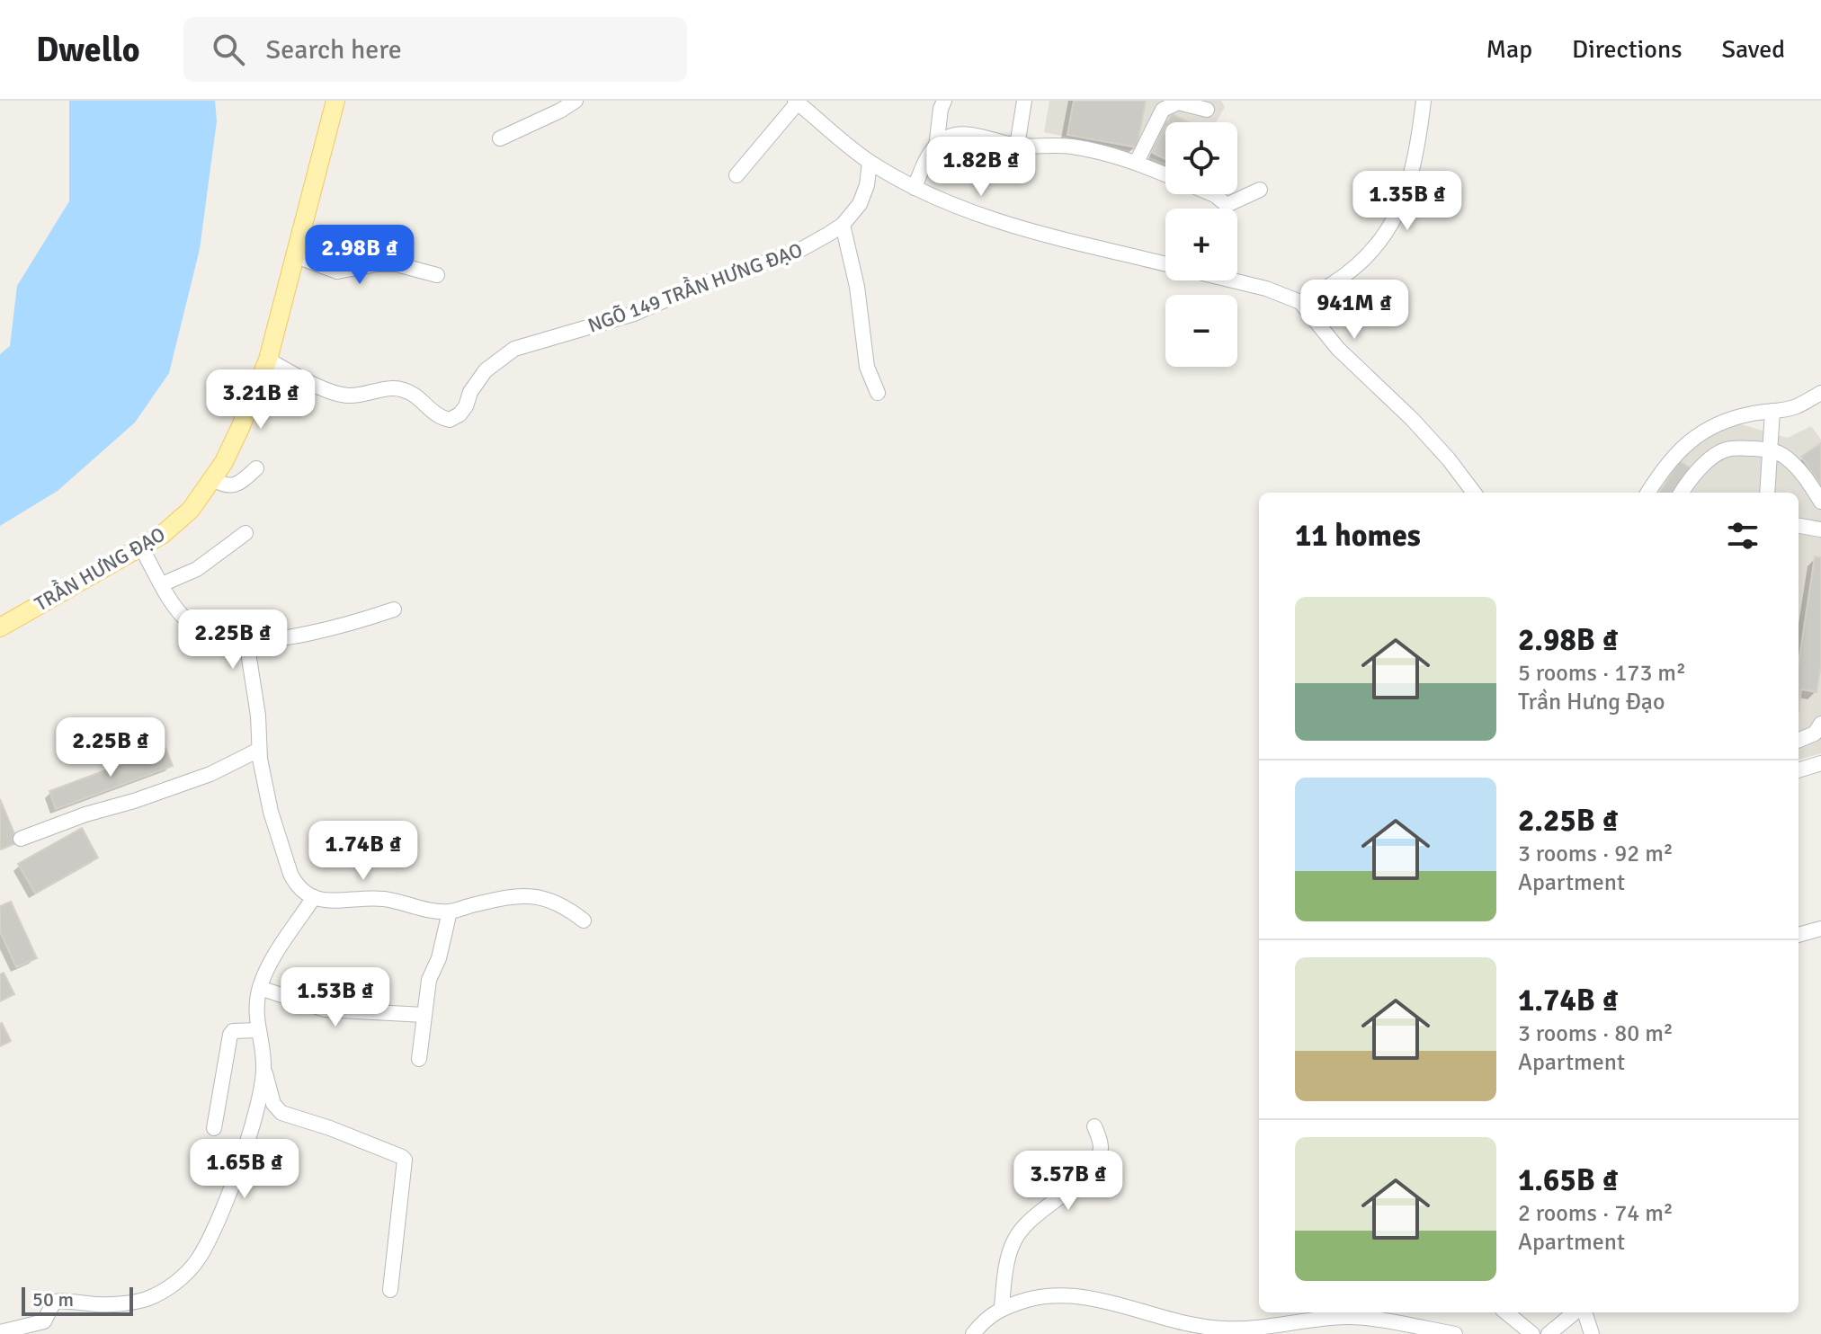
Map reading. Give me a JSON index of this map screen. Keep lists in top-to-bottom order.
{
  "streets": {
    "main road": ["TRẦN HƯNG ĐẠO"],
    "street": ["NGÕ 149 TRẦN HƯNG ĐẠO"]
  },
  "crossings": [
    ["NGÕ 149 TRẦN HƯNG ĐẠO", "TRẦN HƯNG ĐẠO"]
  ],
  "scale_bar": "50 m",
  "page": {
    "header": "Dwello",
    "search": "Search here",
    "nav": ["Map", "Directions", "Saved"],
    "map_buttons": ["+", "−"],
    "price": [
      "1.82B ₫",
      "1.35B ₫",
      "2.98B ₫",
      "941M ₫",
      "3.21B ₫",
      "2.25B ₫",
      "2.25B ₫",
      "1.74B ₫",
      "1.53B ₫",
      "1.65B ₫",
      "3.57B ₫"
    ],
    "heading": "11 homes",
    "list": [
      {
        "name": "2.98B ₫",
        "note": "5 rooms · 173 m² · Trần Hưng Đạo"
      },
      {
        "name": "2.25B ₫",
        "note": "3 rooms · 92 m² · Apartment"
      },
      {
        "name": "1.74B ₫",
        "note": "3 rooms · 80 m² · Apartment"
      },
      {
        "name": "1.65B ₫",
        "note": "2 rooms · 74 m² · Apartment"
      }
    ],
    "scale": "50 m"
  }
}
